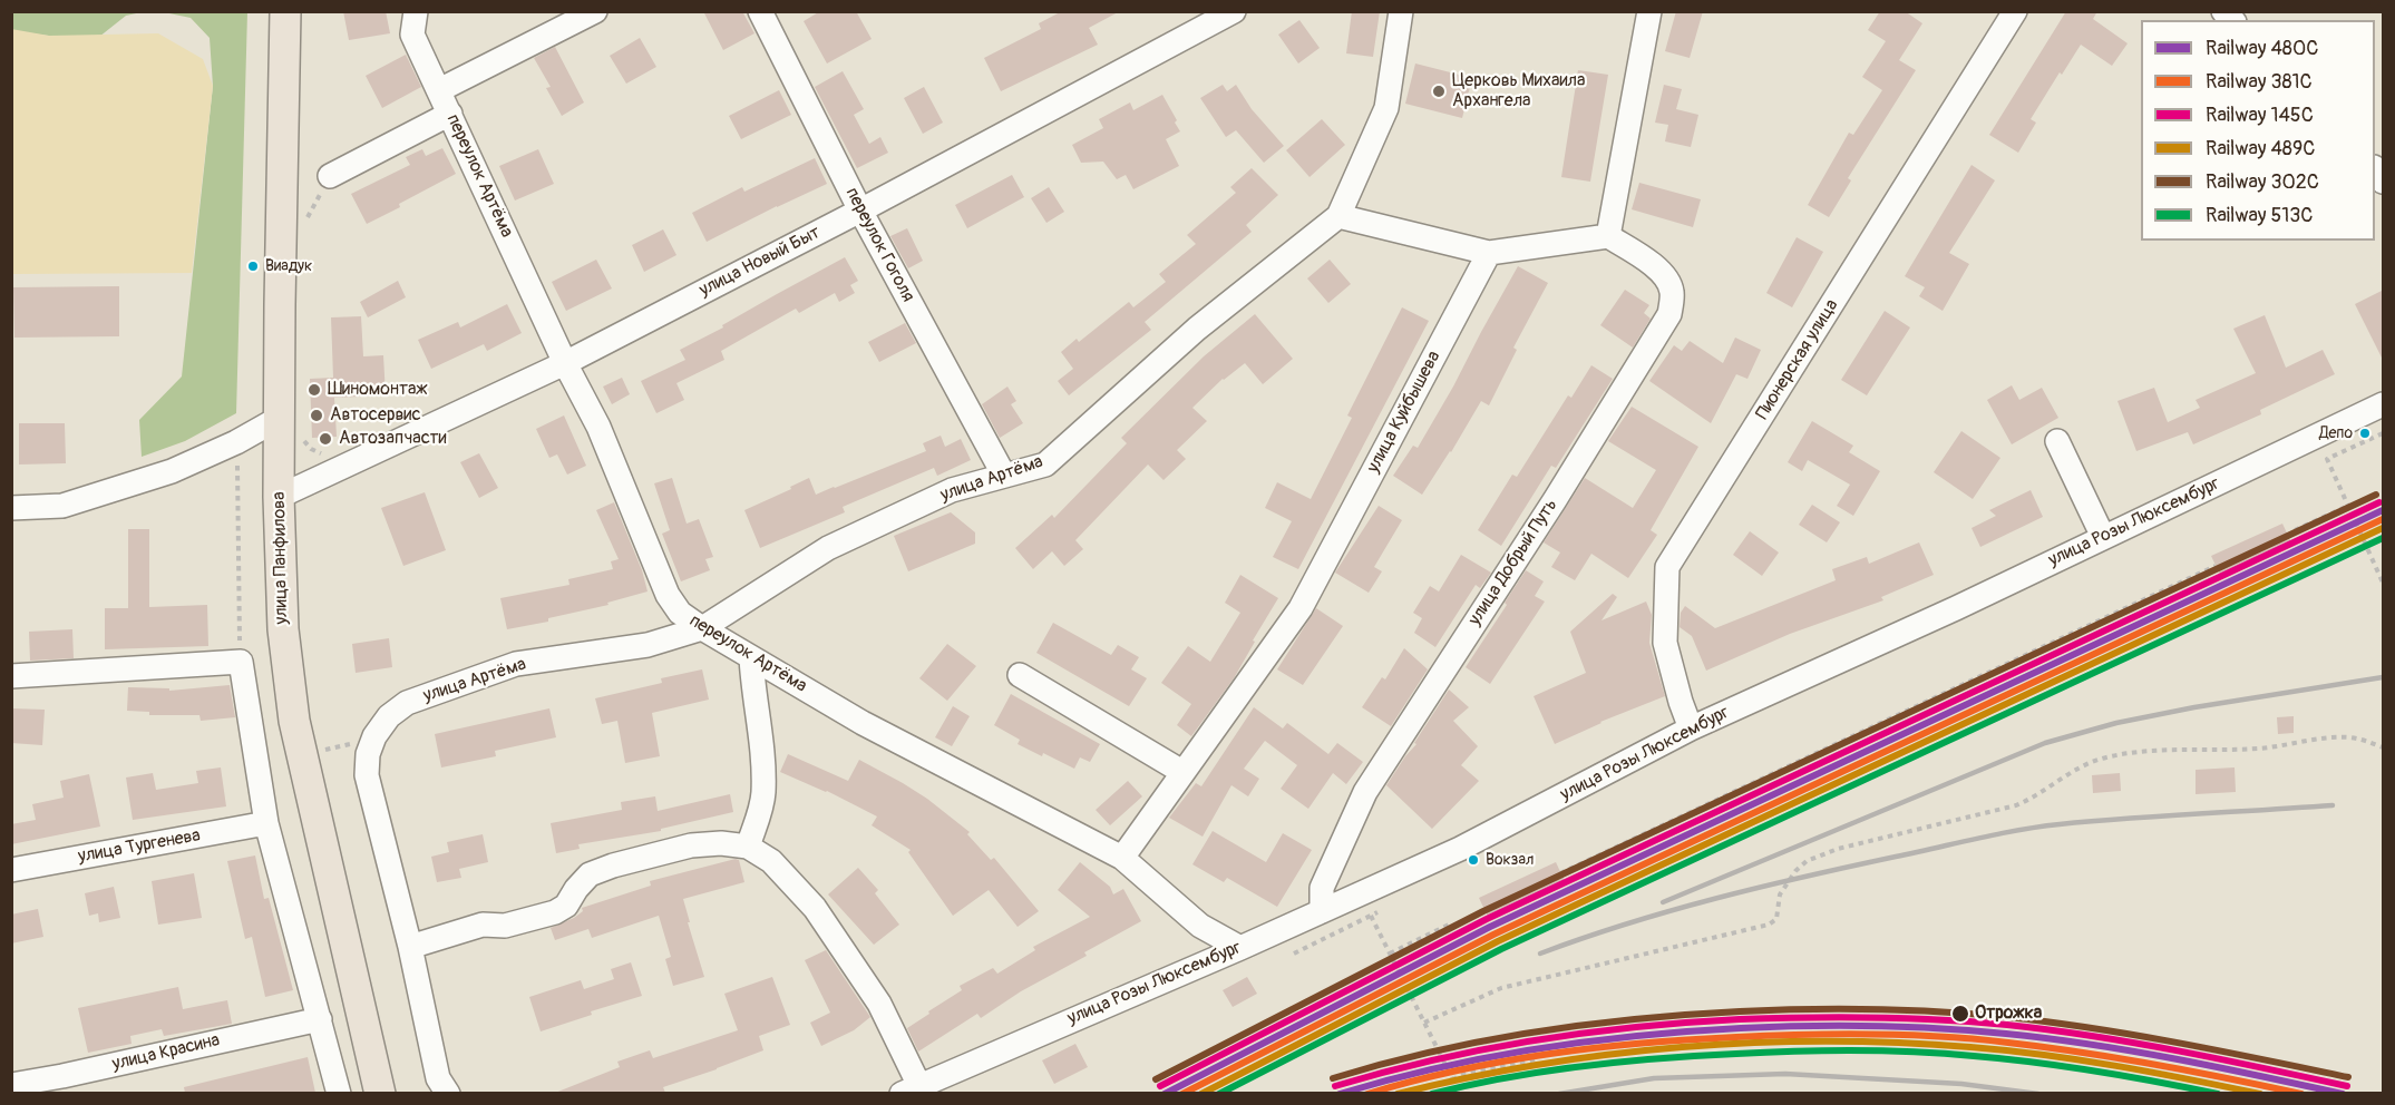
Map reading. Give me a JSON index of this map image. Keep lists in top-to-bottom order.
{
  "streets": {
    "main road": ["улица Панфилова"],
    "street": [
      "переулок Артёма",
      "переулок Гоголя",
      "улица Новый Быт",
      "Пионерская улица",
      "улица Куйбышева",
      "улица Артёма",
      "улица Розы Люксембург",
      "улица Добрый Путь",
      "улица Тургенева",
      "улица Красина"
    ]
  },
  "crossings": [
    ["переулок Артёма", "улица Новый Быт"],
    ["переулок Артёма", "улица Куйбышева"],
    ["переулок Артёма", "улица Артёма"],
    ["переулок Артёма", "улица Розы Люксембург"],
    ["переулок Гоголя", "улица Новый Быт"],
    ["переулок Гоголя", "улица Артёма"],
    ["улица Новый Быт", "улица Панфилова"],
    ["Пионерская улица", "улица Розы Люксембург"],
    ["улица Розы Люксембург", "улица Добрый Путь"]
  ],
  "places": [
    "Церковь Михаила Архангела",
    "Виадук",
    "Шиномонтаж",
    "Автосервис",
    "Депо",
    "Автозапчасти",
    "Вокзал",
    "Отрожка"
  ],
  "lines": [
    "rail line 302С",
    "rail line 145С",
    "rail line 480С",
    "rail line 381С",
    "rail line 489С",
    "rail line 513С"
  ],
  "legend": [
    "Railway 480С",
    "Railway 381С",
    "Railway 145С",
    "Railway 489С",
    "Railway 302С",
    "Railway 513С"
  ]
}
